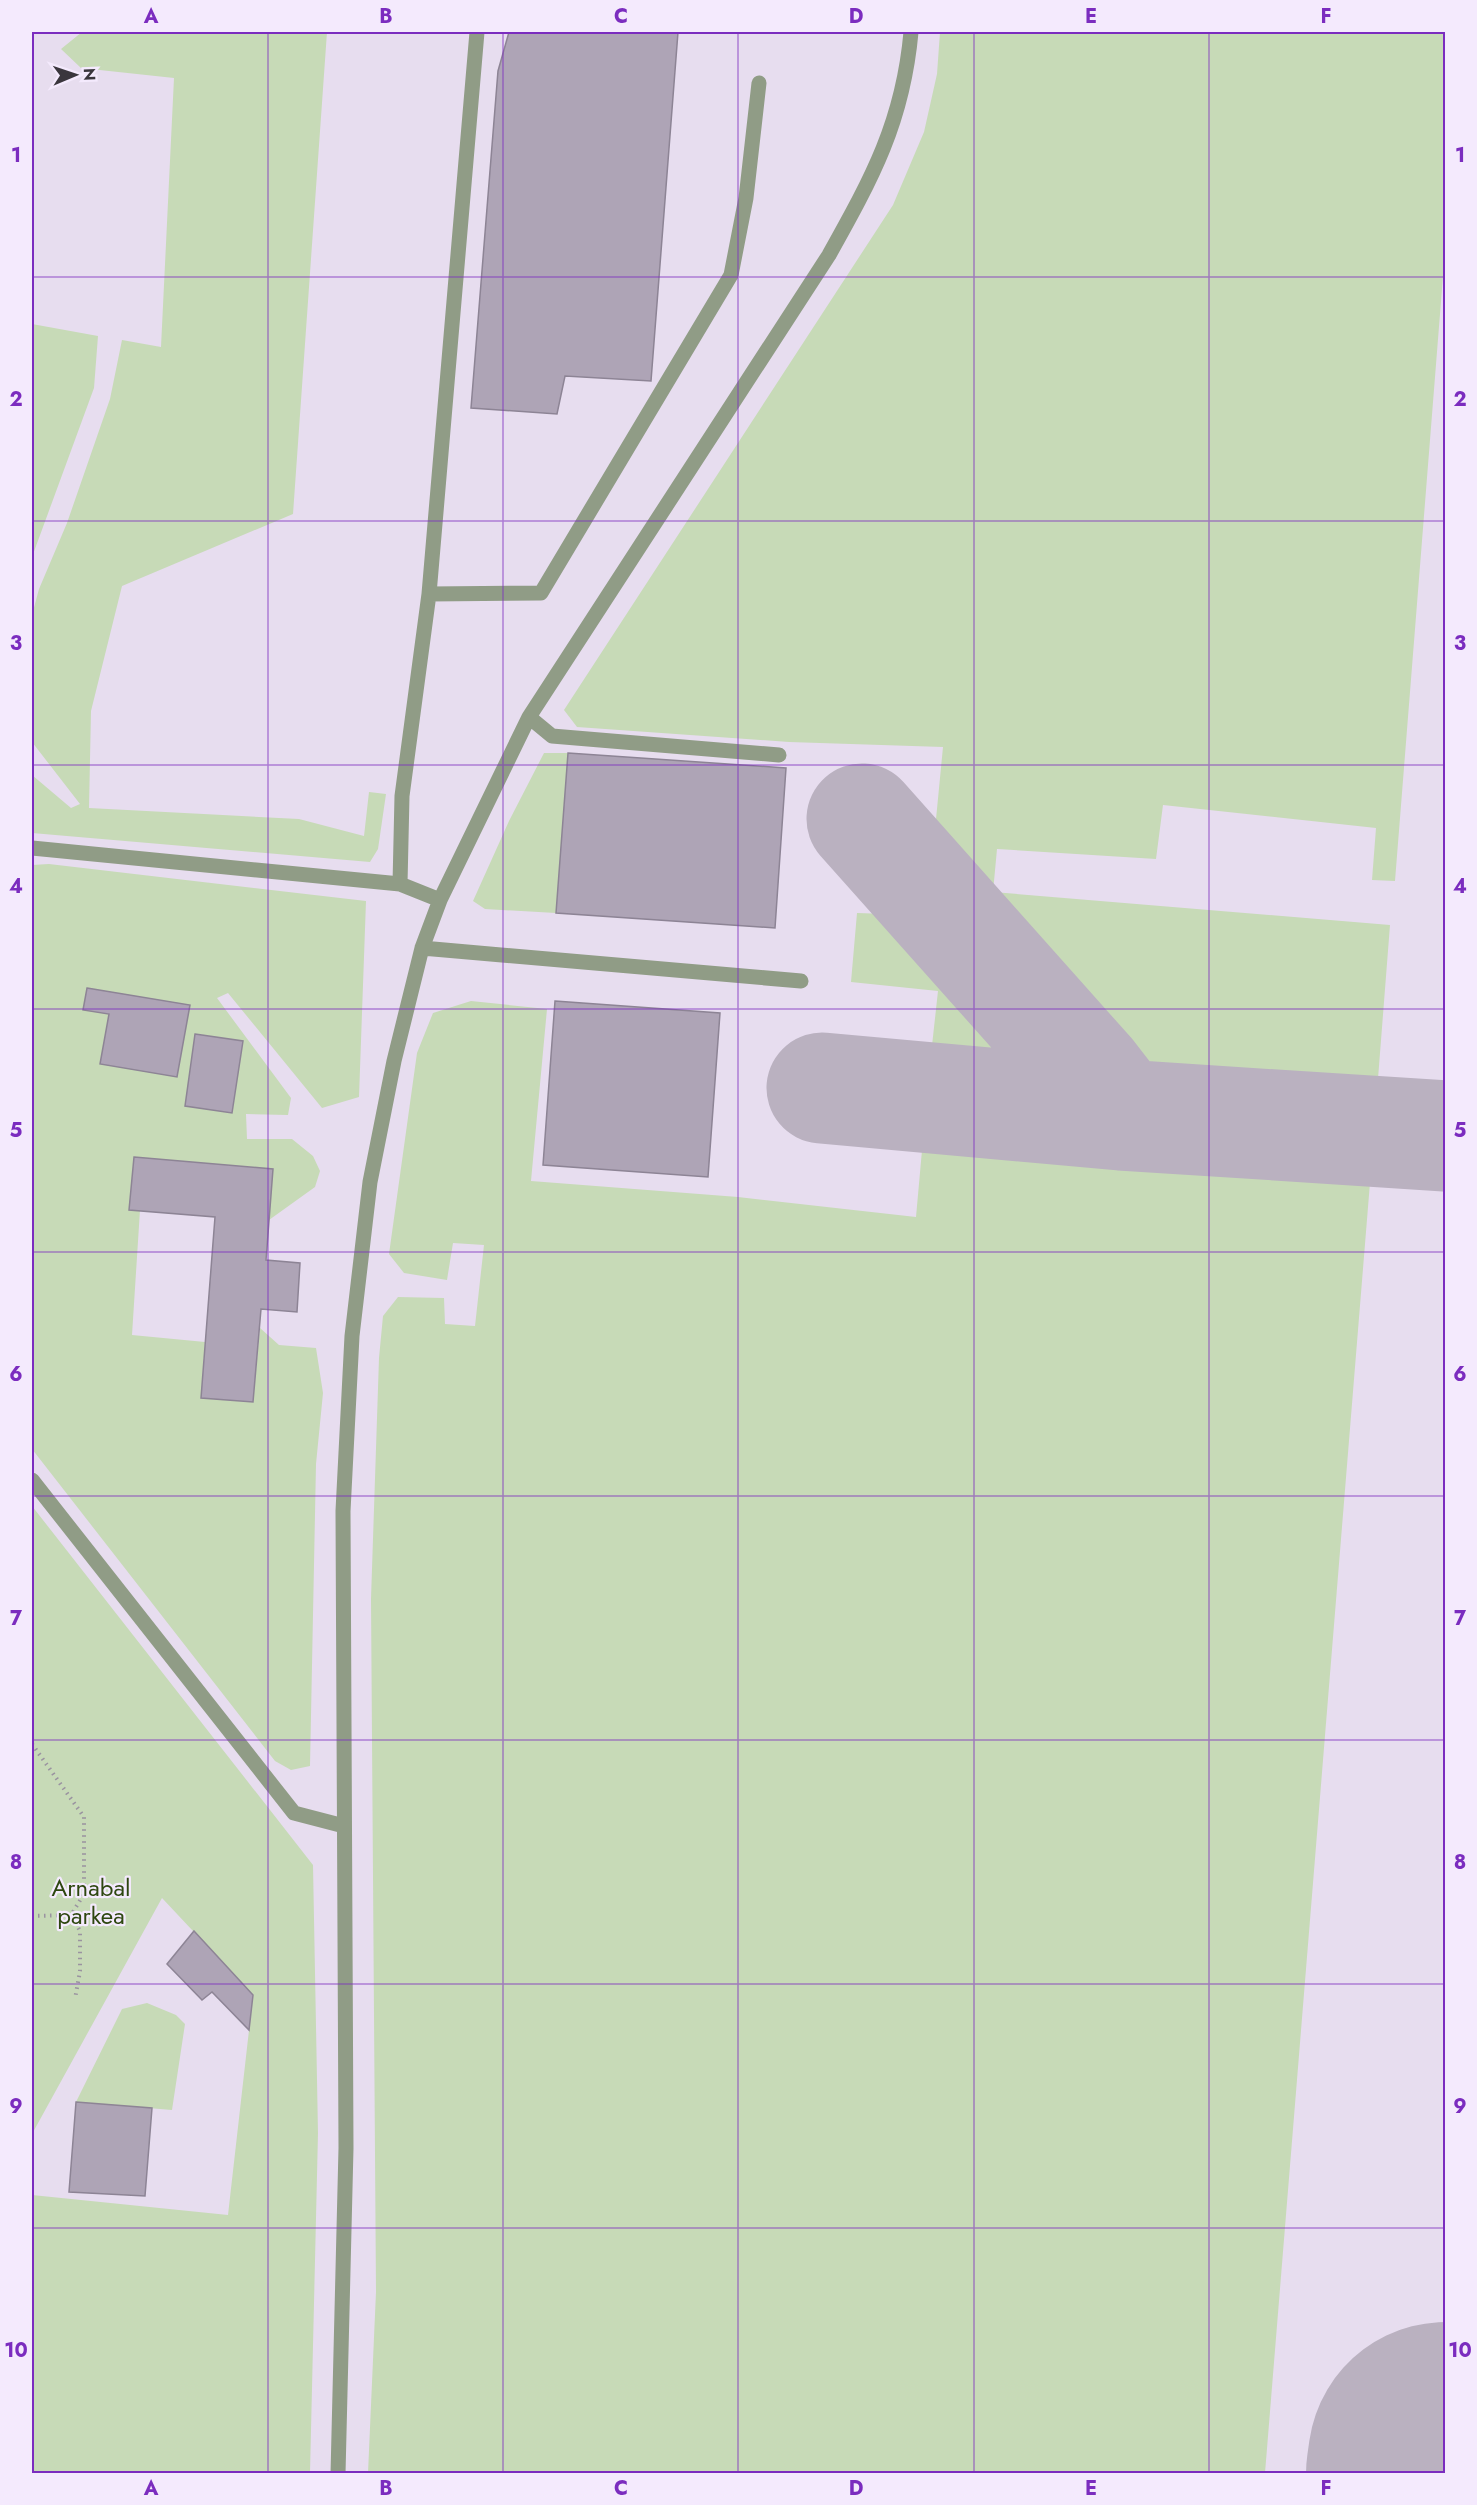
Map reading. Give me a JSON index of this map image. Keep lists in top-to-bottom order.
{
  "parks": ["Arnabal parkea"],
  "north": "right",
  "grid": {
    "columns": [
      "A",
      "B",
      "C",
      "D",
      "E",
      "F"
    ],
    "rows": [
      "1",
      "2",
      "3",
      "4",
      "5",
      "6",
      "7",
      "8",
      "9",
      "10"
    ]
  }
}
